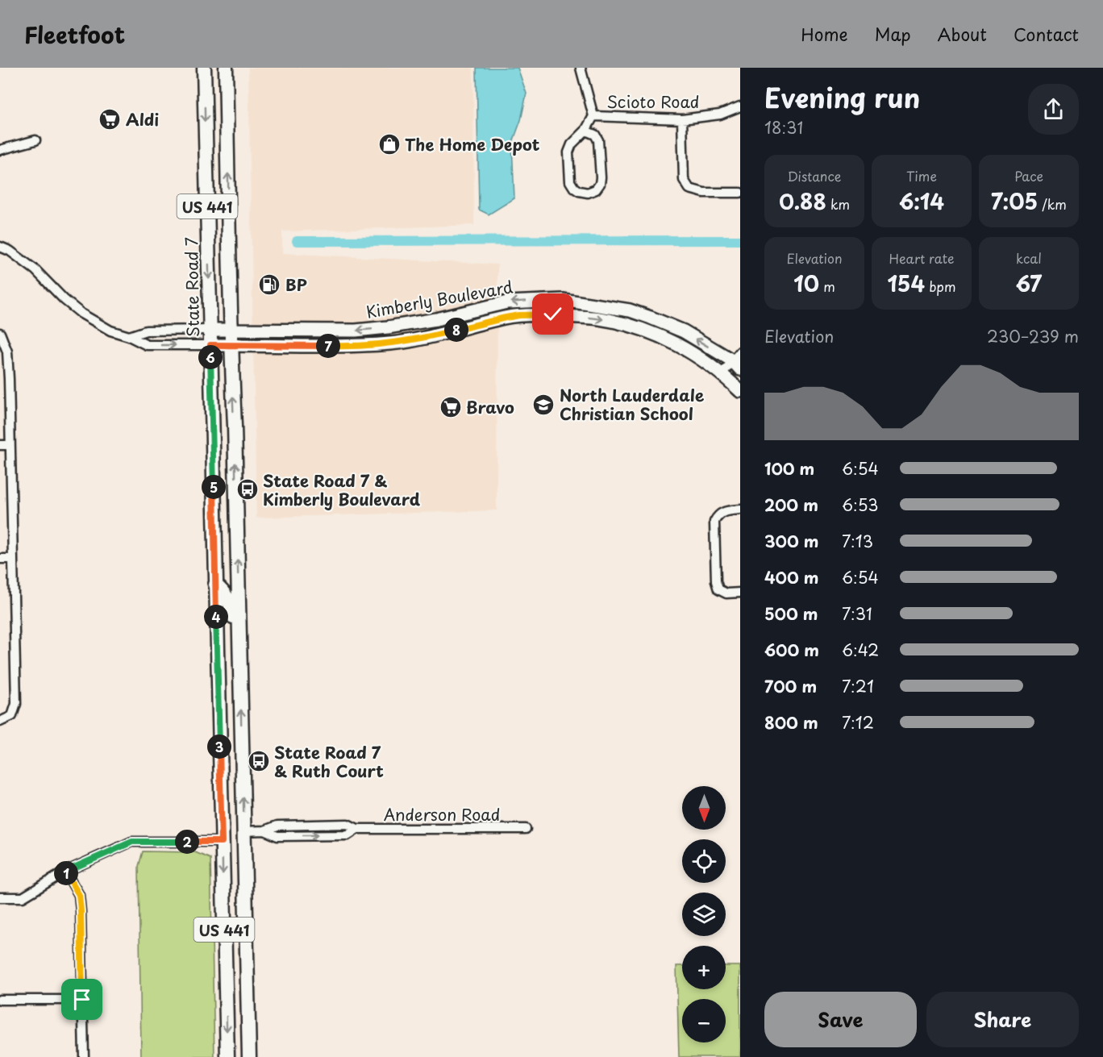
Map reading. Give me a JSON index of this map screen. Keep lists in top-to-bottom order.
{
  "streets": {
    "main road": ["US 441", "State Road 7"],
    "street": ["Scioto Road", "Kimberly Boulevard", "Anderson Road"]
  },
  "crossings": [
    ["US 441", "Kimberly Boulevard"],
    ["US 441", "Anderson Road"],
    ["State Road 7", "Kimberly Boulevard"]
  ],
  "places": {
    "supermarket": ["Aldi", "Bravo"],
    "shop": ["The Home Depot"],
    "fuel station": ["BP"],
    "school or university": ["North Lauderdale Christian School"],
    "bus stop": ["State Road 7 & Kimberly Boulevard", "State Road 7 & Ruth Court"]
  },
  "north": "bottom",
  "page": {
    "header": "Fleetfoot",
    "nav": [
      "Home",
      "Map",
      "About",
      "Contact"
    ],
    "heading": ["Evening run", "18:31"],
    "stats": [
      ["Distance", "0.88 km"],
      ["Time", "6:14"],
      ["Pace", "7:05 /km"],
      ["Elevation", "10 m"],
      ["Heart rate", "154 bpm"],
      ["kcal", "67"]
    ],
    "chart": ["Elevation", "230–239 m"],
    "pins": [
      "8",
      "7",
      "6",
      "5",
      "4",
      "3",
      "2",
      "1"
    ],
    "list": [
      {
        "name": "100 m",
        "note": "6:54"
      },
      {
        "name": "200 m",
        "note": "6:53"
      },
      {
        "name": "300 m",
        "note": "7:13"
      },
      {
        "name": "400 m",
        "note": "6:54"
      },
      {
        "name": "500 m",
        "note": "7:31"
      },
      {
        "name": "600 m",
        "note": "6:42"
      },
      {
        "name": "700 m",
        "note": "7:21"
      },
      {
        "name": "800 m",
        "note": "7:12"
      }
    ],
    "map_buttons": ["+", "−"],
    "buttons": ["Save", "Share"]
  }
}
